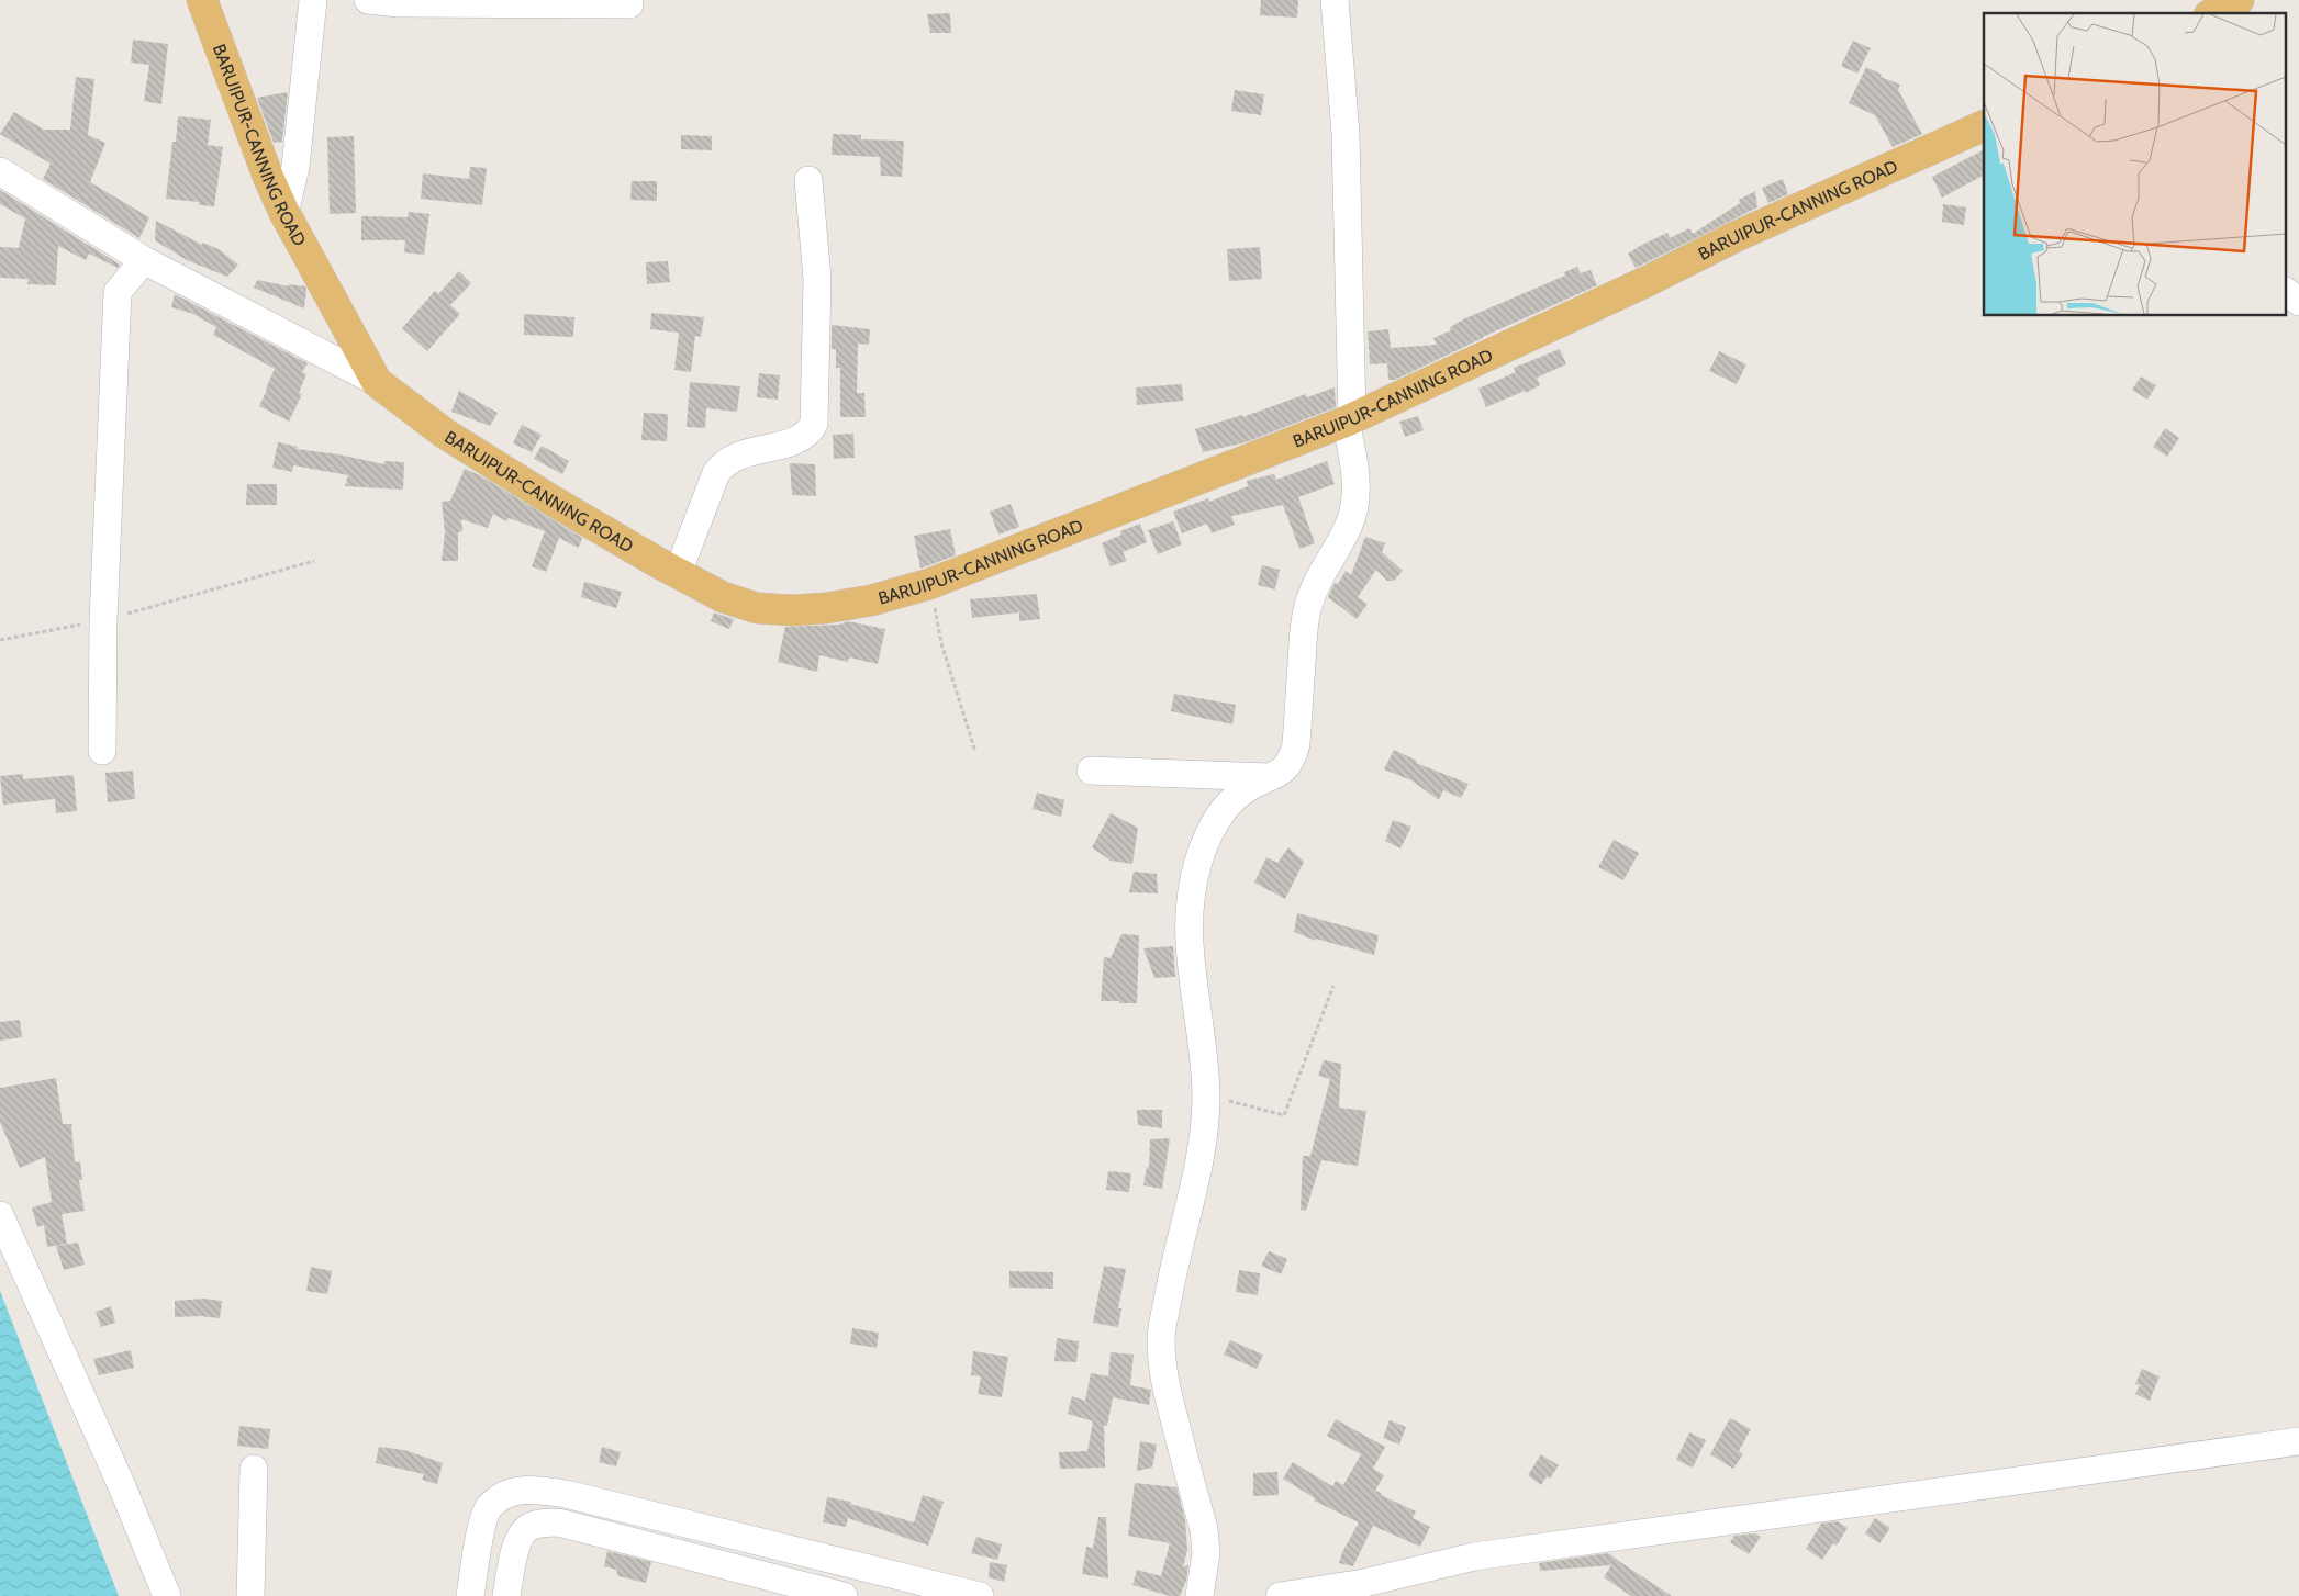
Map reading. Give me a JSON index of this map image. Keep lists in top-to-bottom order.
{
  "streets": {
    "main road": ["BARUIPUR-CANNING ROAD"]
  }
}
